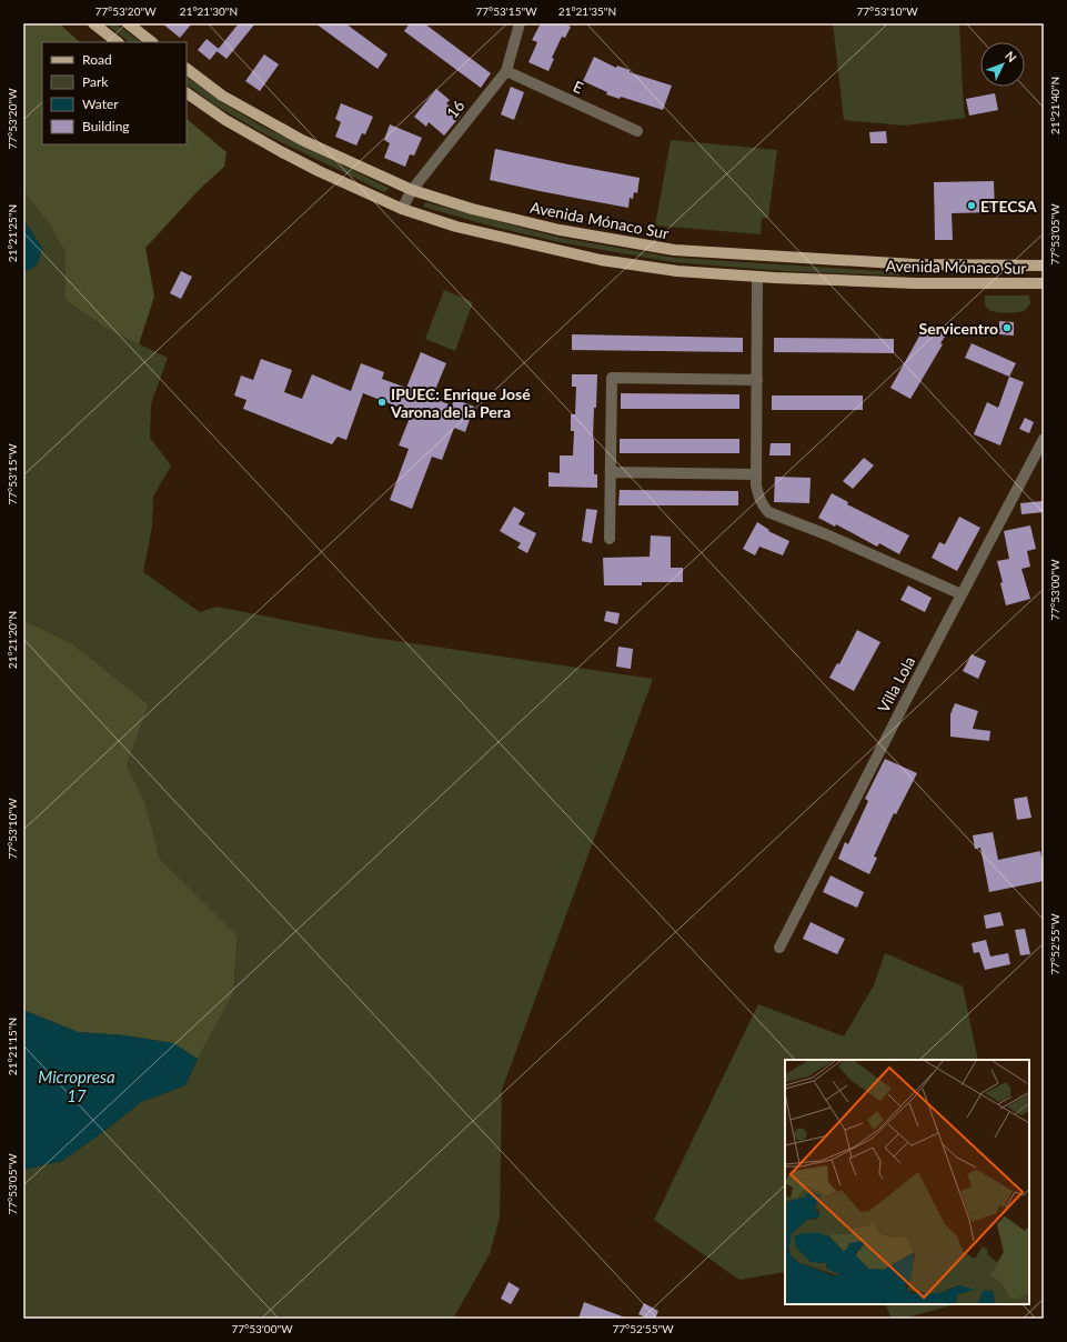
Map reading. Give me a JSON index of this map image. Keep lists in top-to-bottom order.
{
  "streets": {
    "main road": ["Avenida Mónaco Sur"],
    "street": ["E", "16", "Villa Lola"]
  },
  "crossings": [
    ["E", "16"],
    ["16", "Avenida Mónaco Sur"]
  ],
  "water": ["Micropresa 17"],
  "places": ["ETECSA", "Servicentro", "IPUEC: Enrique José Varona de la Pera"],
  "legend": [
    "Road",
    "Park",
    "Water",
    "Building"
  ],
  "north": "top right",
  "coordinates": [
    "77°53'20\"W",
    "21°21'30\"N",
    "77°53'15\"W",
    "21°21'35\"N",
    "77°53'10\"W",
    "21°21'40\"N",
    "21°21'25\"N",
    "77°53'05\"W",
    "77°53'00\"W",
    "21°21'20\"N",
    "77°52'55\"W",
    "21°21'15\"N"
  ]
}
